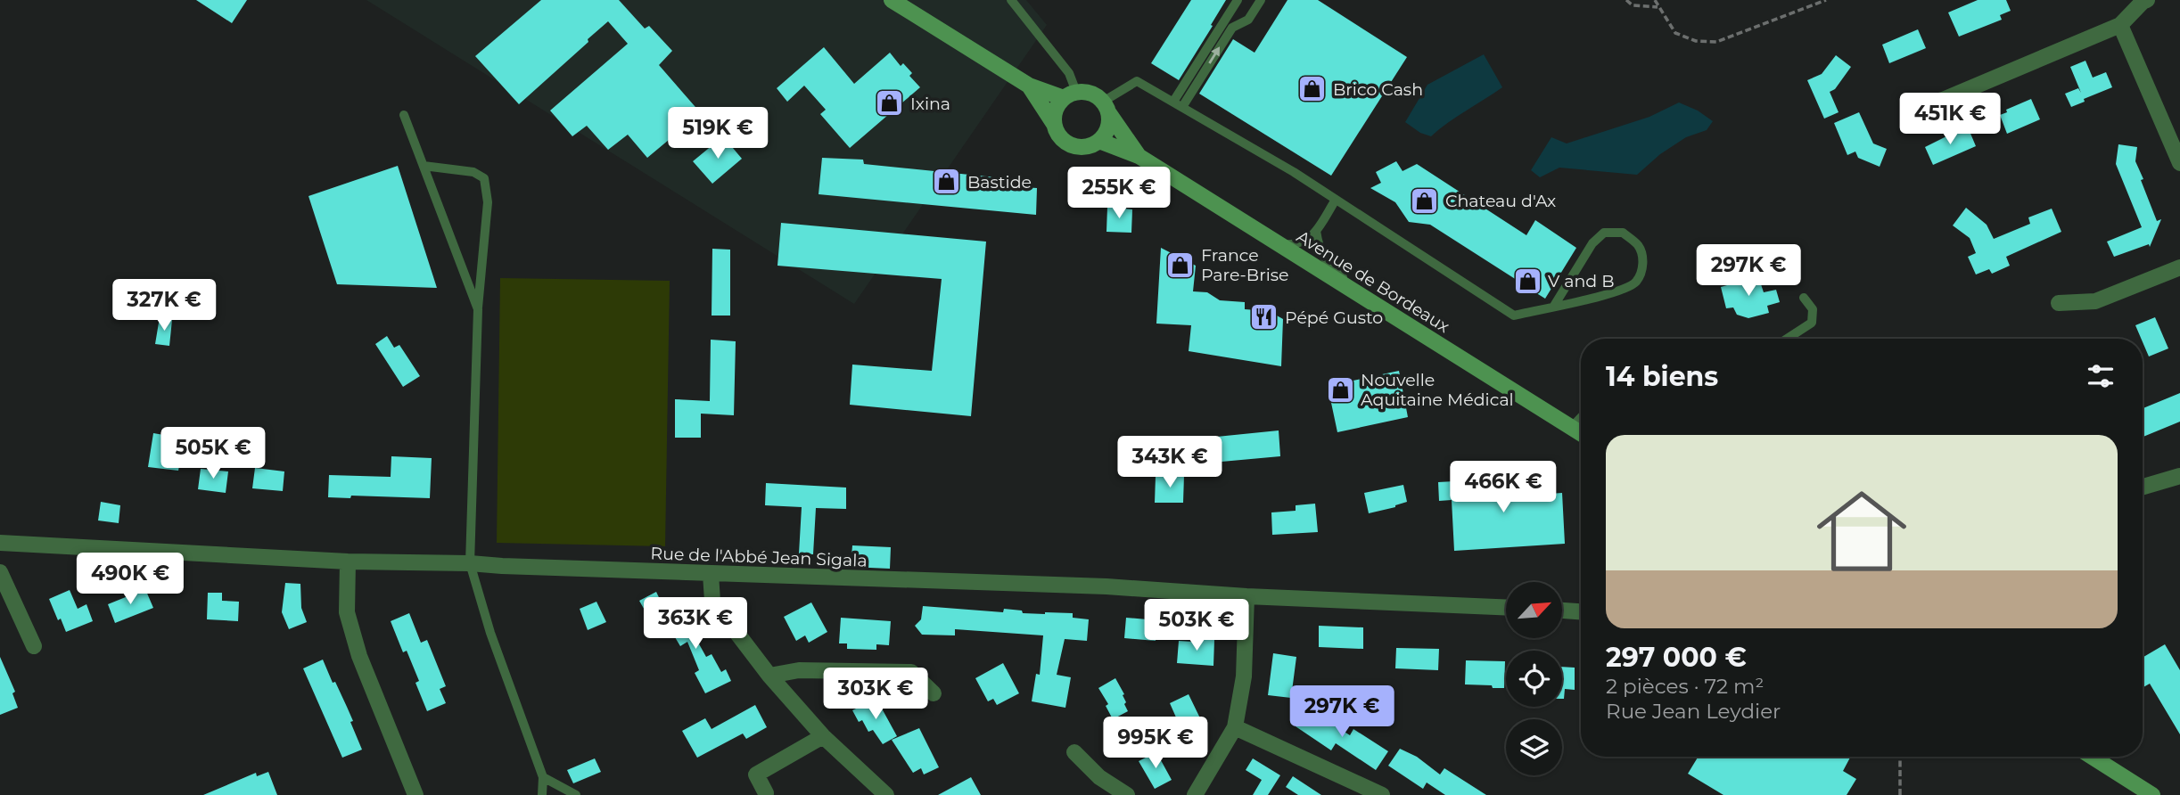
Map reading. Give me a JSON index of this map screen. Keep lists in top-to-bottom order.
{
  "streets": {
    "main road": ["Avenue de Bordeaux"],
    "street": ["Rue de l'Abbé Jean Sigala"]
  },
  "places": {
    "shop": [
      "Brico Cash",
      "Ixina",
      "Bastide",
      "Chateau d'Ax",
      "France Pare-Brise",
      "V and B",
      "Nouvelle Aquitaine Médical"
    ],
    "restaurant": ["Pépé Gusto"]
  },
  "north": "top right",
  "page": {
    "price": [
      "451K €",
      "519K €",
      "255K €",
      "297K €",
      "327K €",
      "505K €",
      "343K €",
      "466K €",
      "490K €",
      "363K €",
      "503K €",
      "303K €",
      "297K €",
      "995K €"
    ],
    "heading": "14 biens",
    "list": [
      {
        "name": "297 000 €",
        "note": "2 pièces · 72 m² · Rue Jean Leydier"
      }
    ]
  }
}
